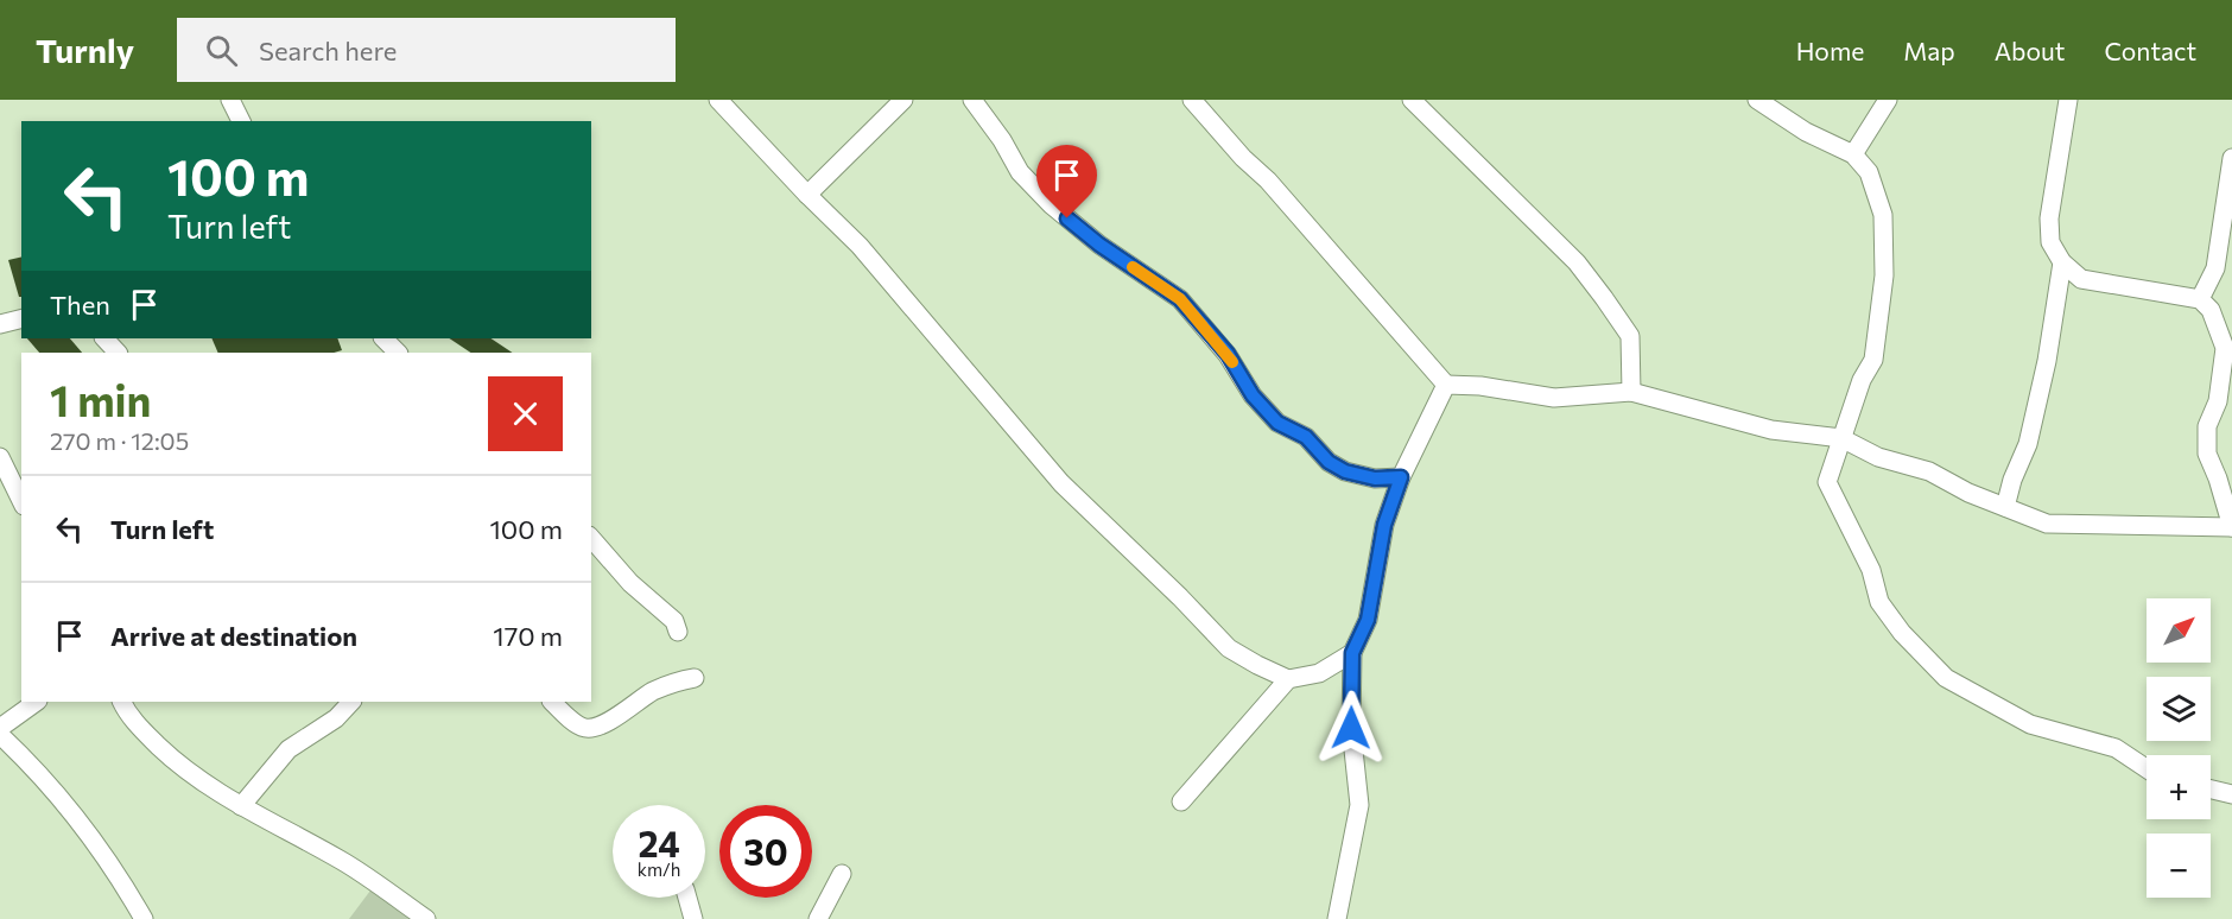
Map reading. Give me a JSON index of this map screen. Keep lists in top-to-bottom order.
{
  "north": "top right",
  "page": {
    "header": "Turnly",
    "search": "Search here",
    "nav": [
      "Home",
      "Map",
      "About",
      "Contact"
    ],
    "turn": ["100 m", "Turn left"],
    "then": "Then",
    "heading": ["1 min", "270 m · 12:05"],
    "list": [
      {
        "name": "Turn left",
        "value": "100 m"
      },
      {
        "name": "Arrive at destination",
        "value": "170 m"
      }
    ],
    "map_buttons": ["+", "−"],
    "speed": "24 km/h",
    "limit": "30"
  }
}
